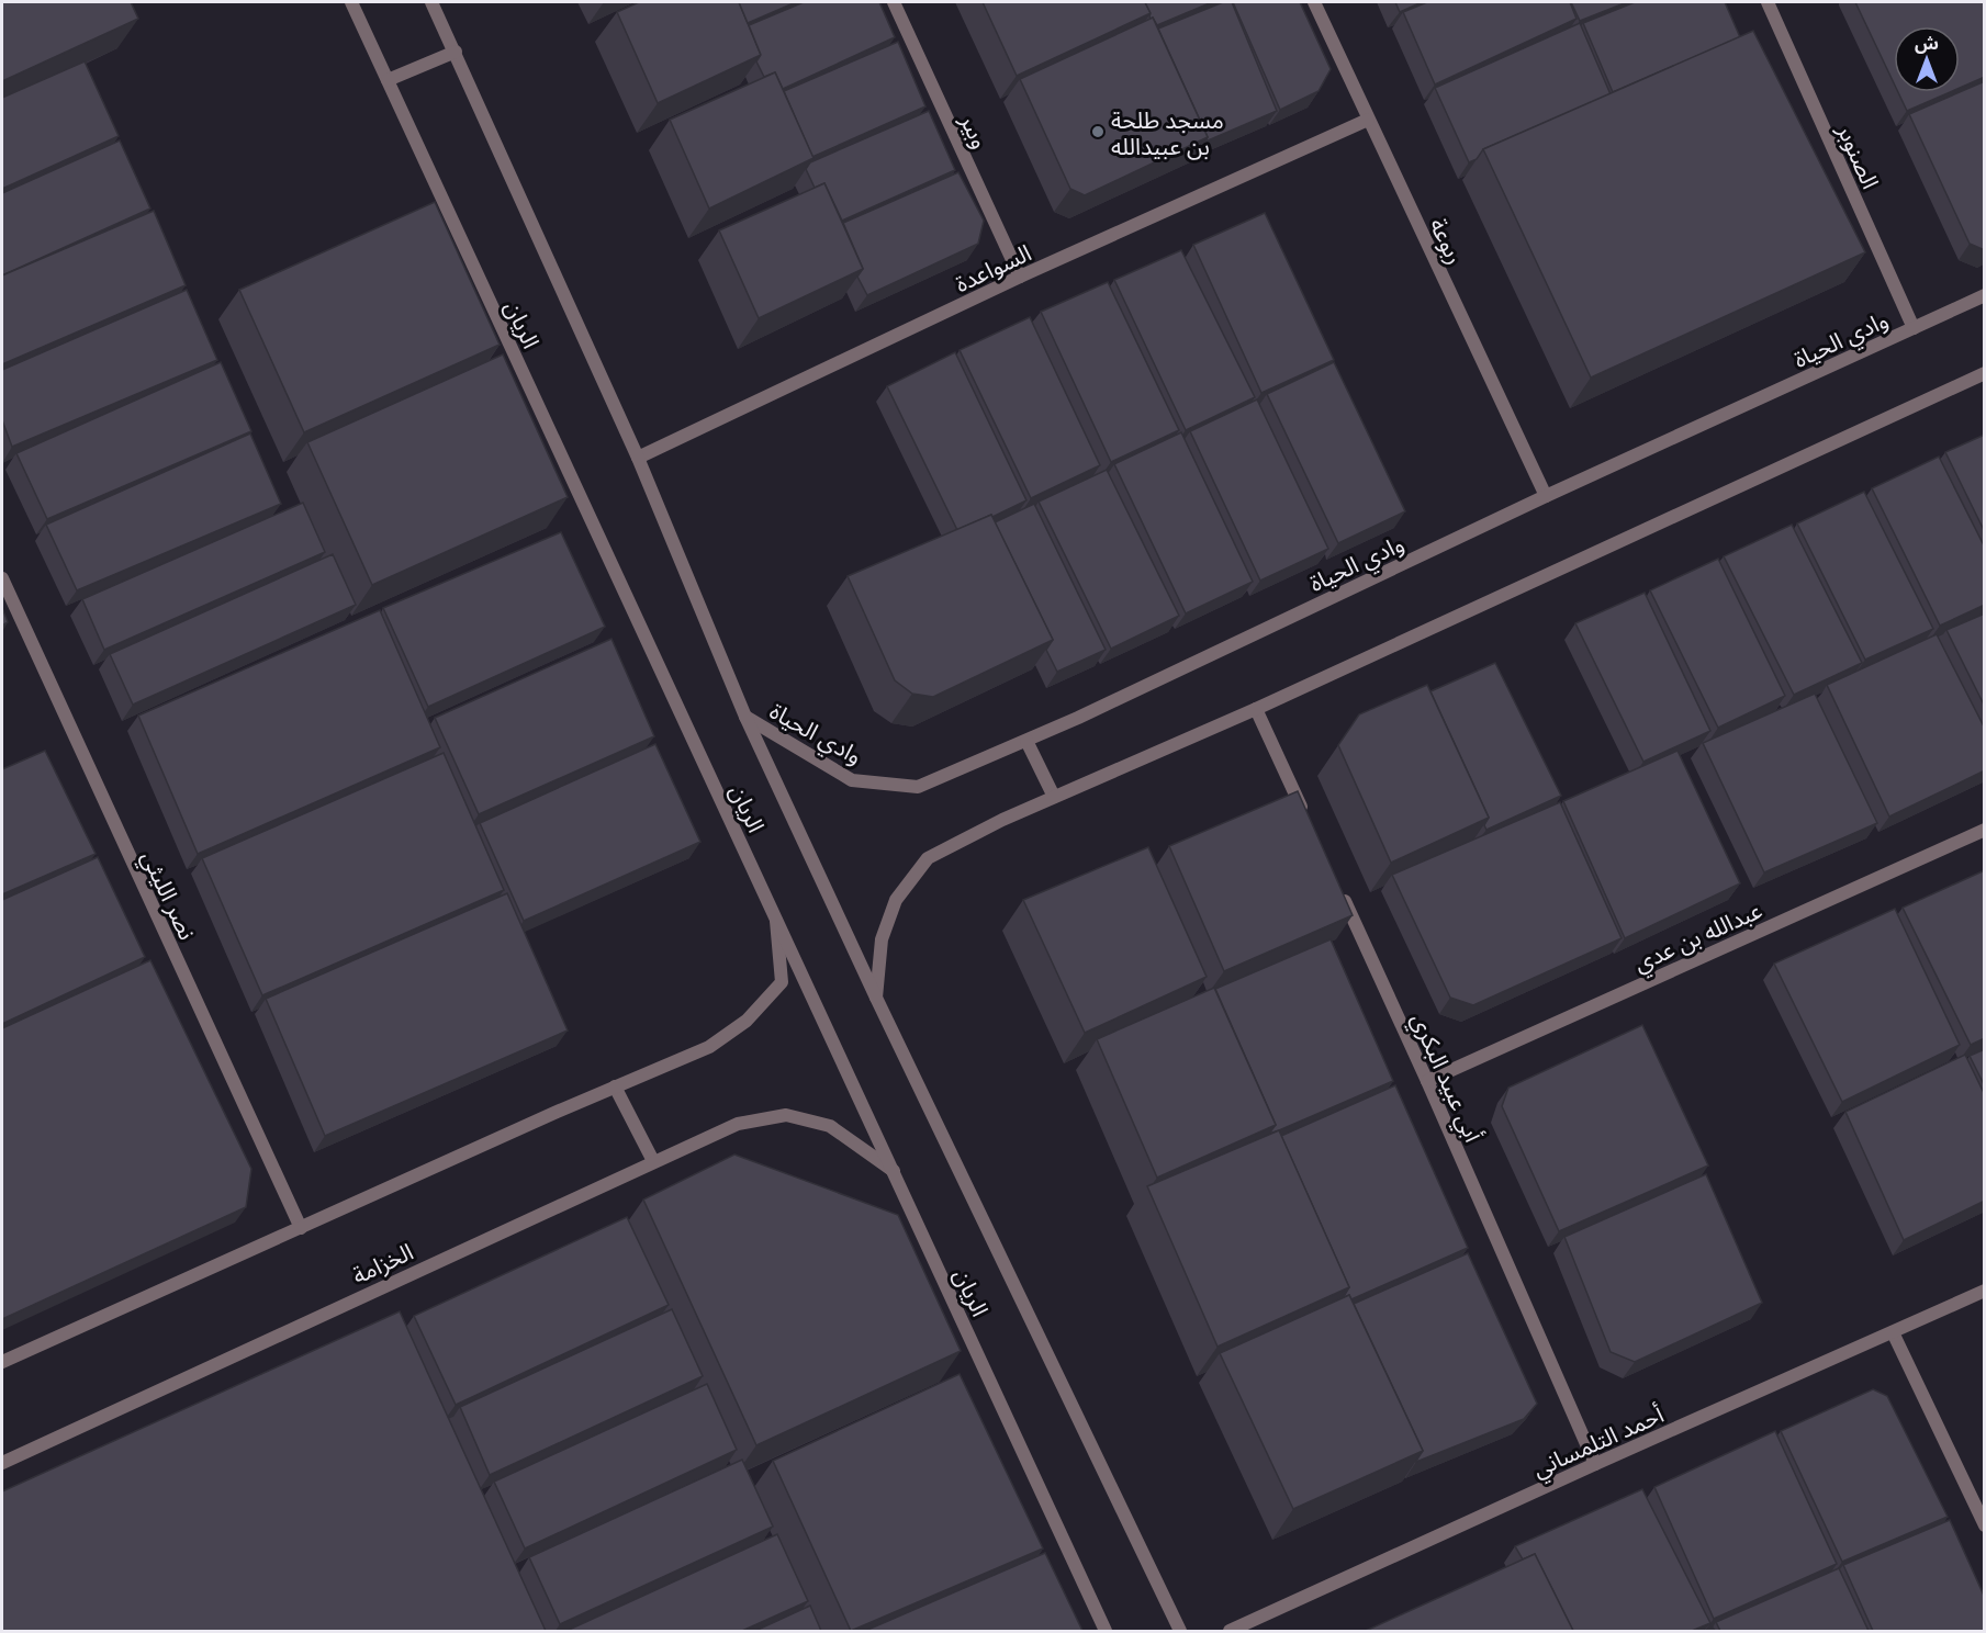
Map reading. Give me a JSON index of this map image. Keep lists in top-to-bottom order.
{
  "streets": {
    "street": [
      "وبير",
      "الصنوبر",
      "ربوعة",
      "السواعدة",
      "الريان",
      "وادي الحياة",
      "نصر الليثي",
      "عبدالله بن عدي",
      "أبي عبيد البكري",
      "الخزامة",
      "أحمد التلمساني"
    ]
  },
  "crossings": [
    ["وبير", "السواعدة"],
    ["الصنوبر", "وادي الحياة"],
    ["ربوعة", "السواعدة"],
    ["ربوعة", "وادي الحياة"],
    ["السواعدة", "الريان"],
    ["الريان", "وادي الحياة"],
    ["الريان", "الخزامة"],
    ["عبدالله بن عدي", "أبي عبيد البكري"],
    ["أبي عبيد البكري", "أحمد التلمساني"]
  ],
  "places": ["مسجد طلحة بن عبيدالله"],
  "north": "top"
}
